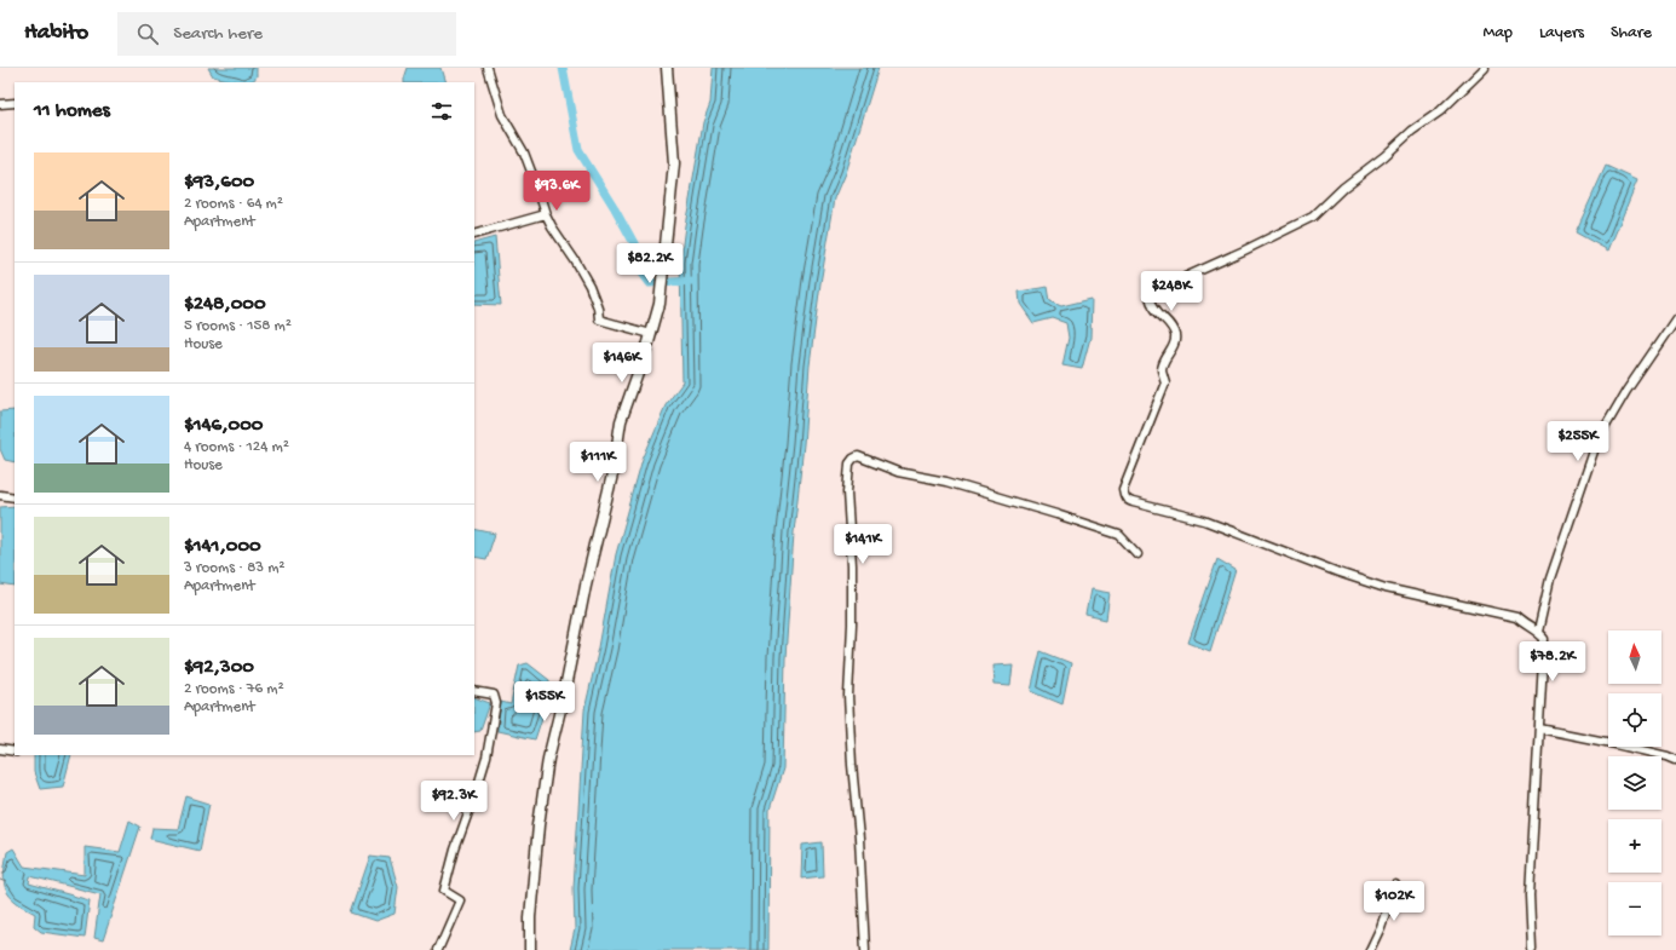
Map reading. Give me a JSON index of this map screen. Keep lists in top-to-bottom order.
{
  "north": "top",
  "page": {
    "header": "Habito",
    "search": "Search here",
    "nav": ["Map", "Layers", "Share"],
    "heading": "11 homes",
    "list": [
      {
        "name": "$93,600",
        "note": "2 rooms · 64 m² · Apartment"
      },
      {
        "name": "$248,000",
        "note": "5 rooms · 158 m² · House"
      },
      {
        "name": "$146,000",
        "note": "4 rooms · 124 m² · House"
      },
      {
        "name": "$141,000",
        "note": "3 rooms · 83 m² · Apartment"
      },
      {
        "name": "$92,300",
        "note": "2 rooms · 76 m² · Apartment"
      }
    ],
    "price": [
      "$93.6K",
      "$82.2K",
      "$248K",
      "$146K",
      "$255K",
      "$111K",
      "$141K",
      "$78.2K",
      "$155K",
      "$92.3K",
      "$102K"
    ],
    "map_buttons": ["+", "−"]
  }
}
